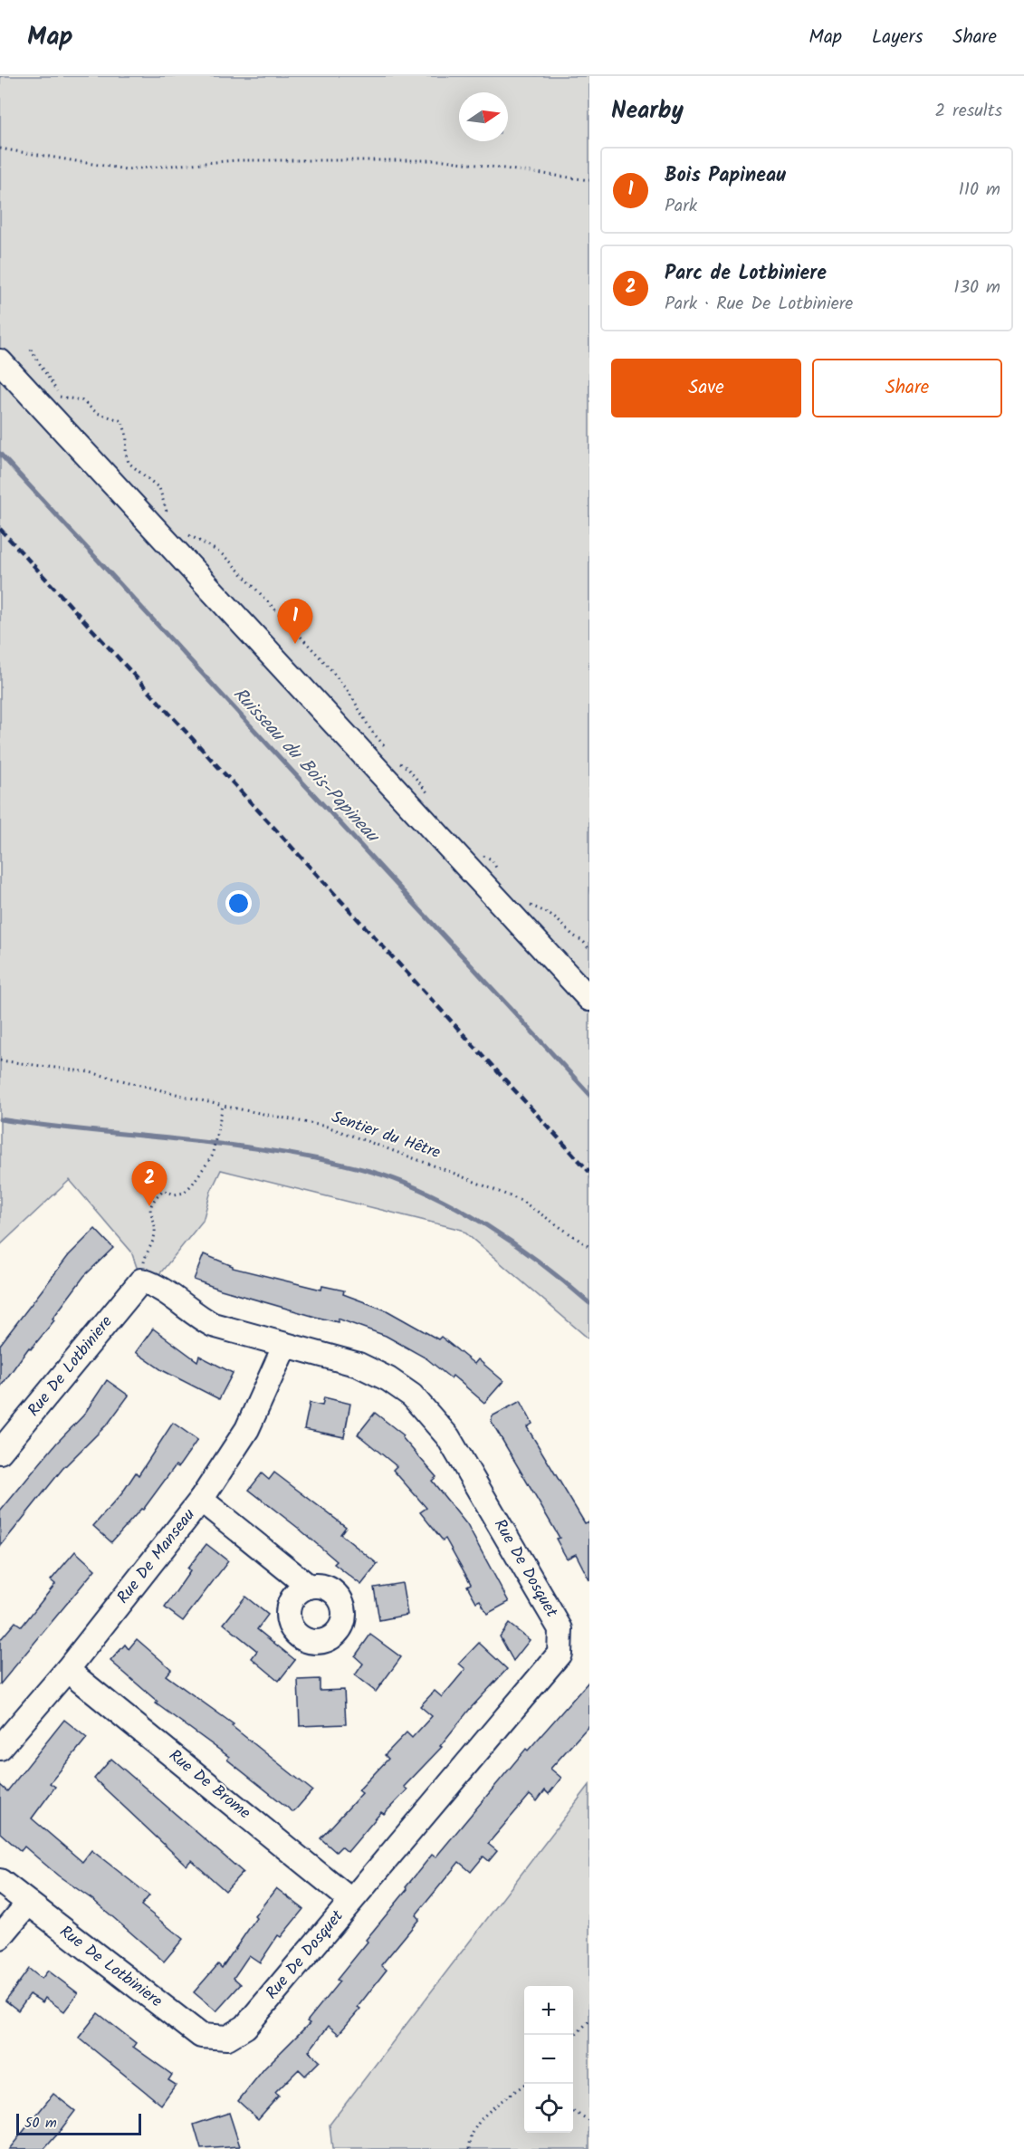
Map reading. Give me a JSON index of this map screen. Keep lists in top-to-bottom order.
{
  "streets": {
    "street": [
      "Rue De Lotbiniere",
      "Rue De Manseau",
      "Rue De Dosquet",
      "Rue De Brome"
    ],
    "path": ["Sentier du Hêtre"]
  },
  "crossings": [
    ["Rue De Lotbiniere", "Rue De Dosquet"],
    ["Rue De Manseau", "Rue De Dosquet"],
    ["Rue De Manseau", "Rue De Brome"],
    ["Rue De Dosquet", "Rue De Brome"]
  ],
  "water": ["Ruisseau du Bois-Papineau"],
  "scale_bar": "50 m",
  "north": "right",
  "page": {
    "header": "Map",
    "nav": ["Map", "Layers", "Share"],
    "heading": ["Nearby", "2 results"],
    "list": [
      {
        "mark": "1",
        "name": "Bois Papineau",
        "note": "Park",
        "value": "110 m"
      },
      {
        "mark": "2",
        "name": "Parc de Lotbiniere",
        "note": "Park · Rue De Lotbiniere",
        "value": "130 m"
      }
    ],
    "buttons": ["Save", "Share"],
    "pins": ["1", "2"],
    "map_buttons": ["+", "−"],
    "scale": "50 m"
  }
}
